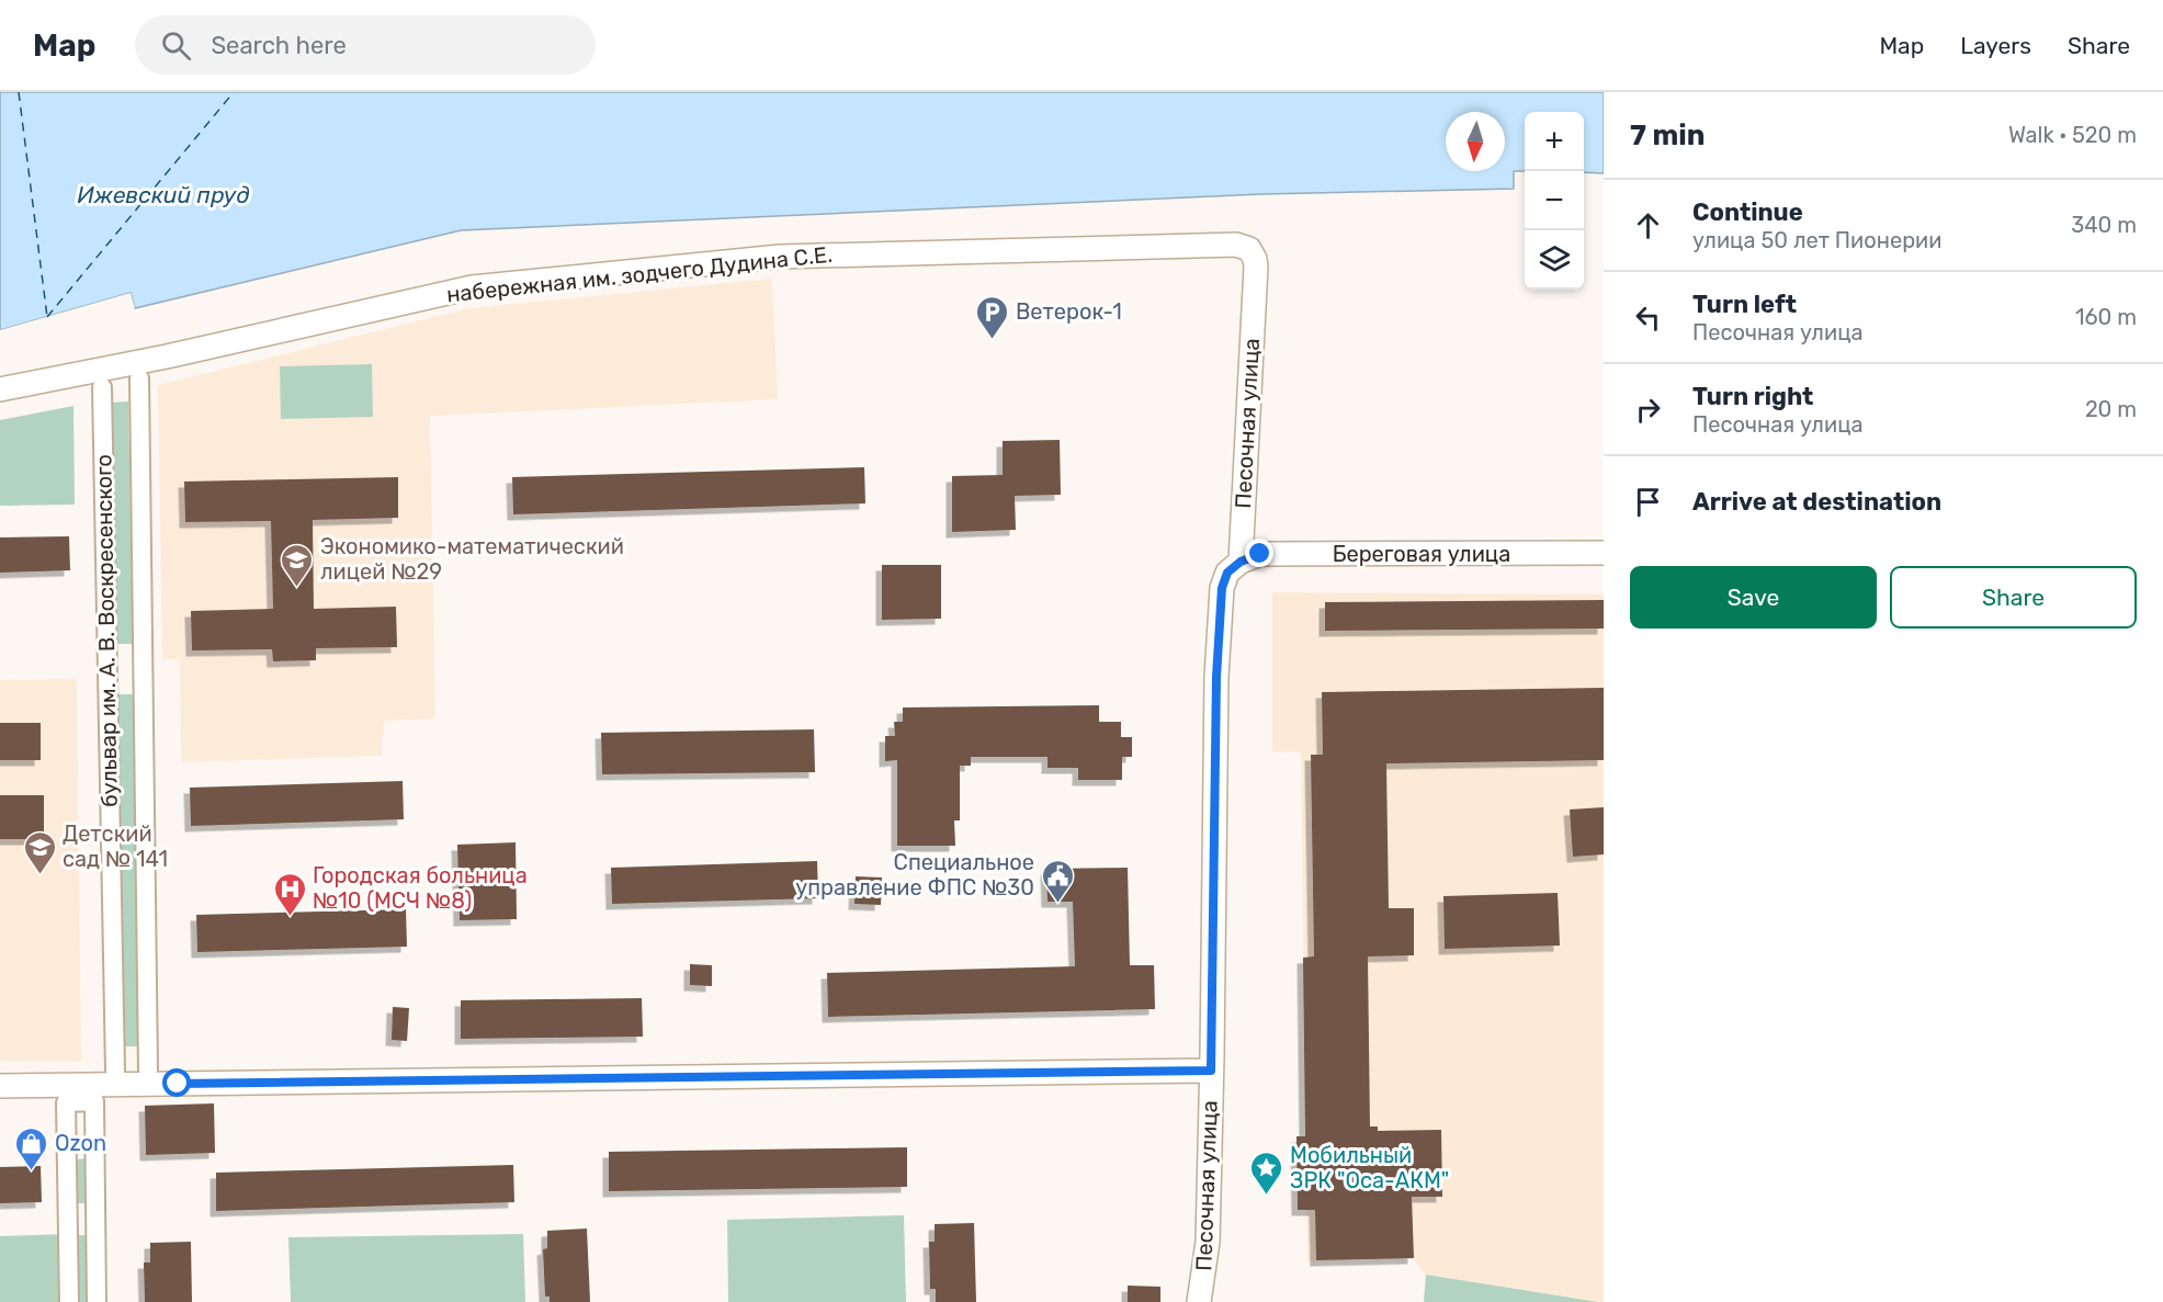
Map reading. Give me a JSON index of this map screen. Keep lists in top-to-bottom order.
{
  "streets": {
    "street": [
      "набережная им. зодчего Дудина С.Е.",
      "Песочная улица",
      "Береговая улица",
      "бульвар им. А. В. Воскресенского"
    ]
  },
  "crossings": [
    ["набережная им. зодчего Дудина С.Е.", "Песочная улица"],
    ["Песочная улица", "Береговая улица"]
  ],
  "water": ["Ижевский пруд"],
  "places": {
    "parking": ["Ветерок-1"],
    "school or university": ["Экономико-математический лицей №29", "Детский сад № 141"],
    "public building": ["Специальное управление ФПС №30"],
    "hospital": ["Городская больница №10 (МСЧ №8)"],
    "shop": ["Ozon"],
    "place": ["Мобильный ЗРК \"Оса-АКМ\""]
  },
  "north": "bottom",
  "page": {
    "header": "Map",
    "search": "Search here",
    "nav": ["Map", "Layers", "Share"],
    "heading": ["7 min", "Walk · 520 m"],
    "map_buttons": ["+", "−"],
    "list": [
      ["Continue", "улица 50 лет Пионерии", "340 m"],
      ["Turn left", "Песочная улица", "160 m"],
      ["Turn right", "Песочная улица", "20 m"],
      "Arrive at destination"
    ],
    "buttons": ["Save", "Share"]
  }
}
